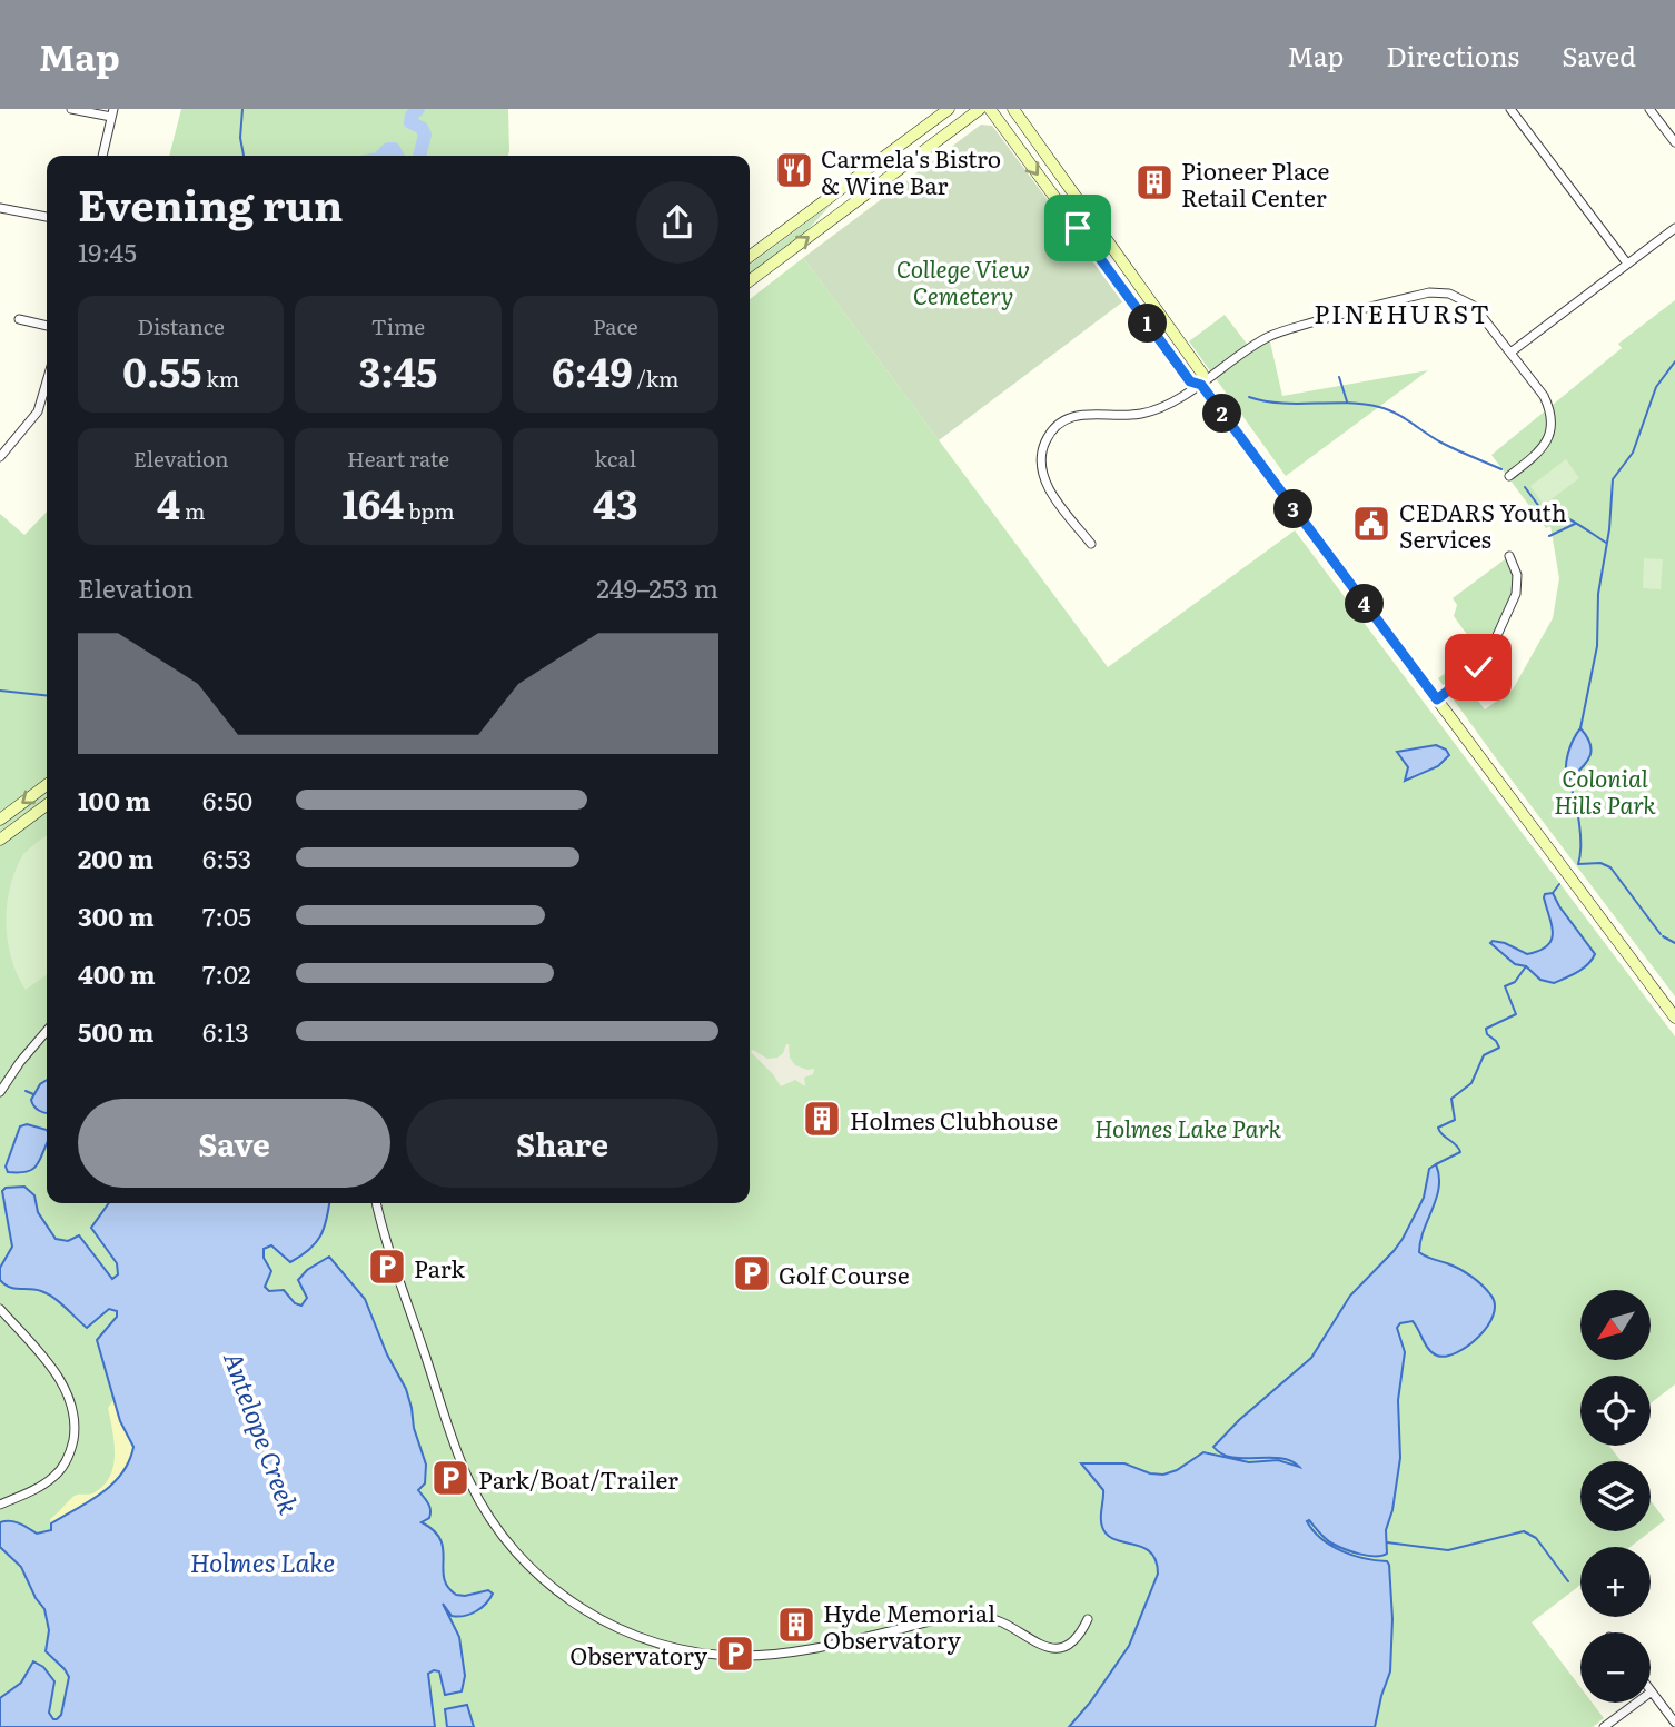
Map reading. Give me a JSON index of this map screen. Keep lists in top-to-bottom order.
{
  "districts": ["PINEHURST"],
  "water": ["Antelope Creek", "Holmes Lake"],
  "parks": ["College View Cemetery", "Colonial Hills Park", "Holmes Lake Park"],
  "places": {
    "restaurant": ["Carmela's Bistro & Wine Bar"],
    "building": ["Pioneer Place Retail Center", "Holmes Clubhouse", "Hyde Memorial Observatory"],
    "public building": ["CEDARS Youth Services"],
    "parking": [
      "Park",
      "Golf Course",
      "Park/Boat/Trailer",
      "Observatory"
    ]
  },
  "north": "bottom left",
  "page": {
    "header": "Map",
    "nav": ["Map", "Directions", "Saved"],
    "heading": ["Evening run", "19:45"],
    "stats": [
      ["Distance", "0.55 km"],
      ["Time", "3:45"],
      ["Pace", "6:49 /km"],
      ["Elevation", "4 m"],
      ["Heart rate", "164 bpm"],
      ["kcal", "43"]
    ],
    "pins": [
      "1",
      "2",
      "3",
      "4"
    ],
    "chart": ["Elevation", "249–253 m"],
    "list": [
      {
        "name": "100 m",
        "note": "6:50"
      },
      {
        "name": "200 m",
        "note": "6:53"
      },
      {
        "name": "300 m",
        "note": "7:05"
      },
      {
        "name": "400 m",
        "note": "7:02"
      },
      {
        "name": "500 m",
        "note": "6:13"
      }
    ],
    "buttons": ["Save", "Share"],
    "map_buttons": ["+", "−"]
  }
}
